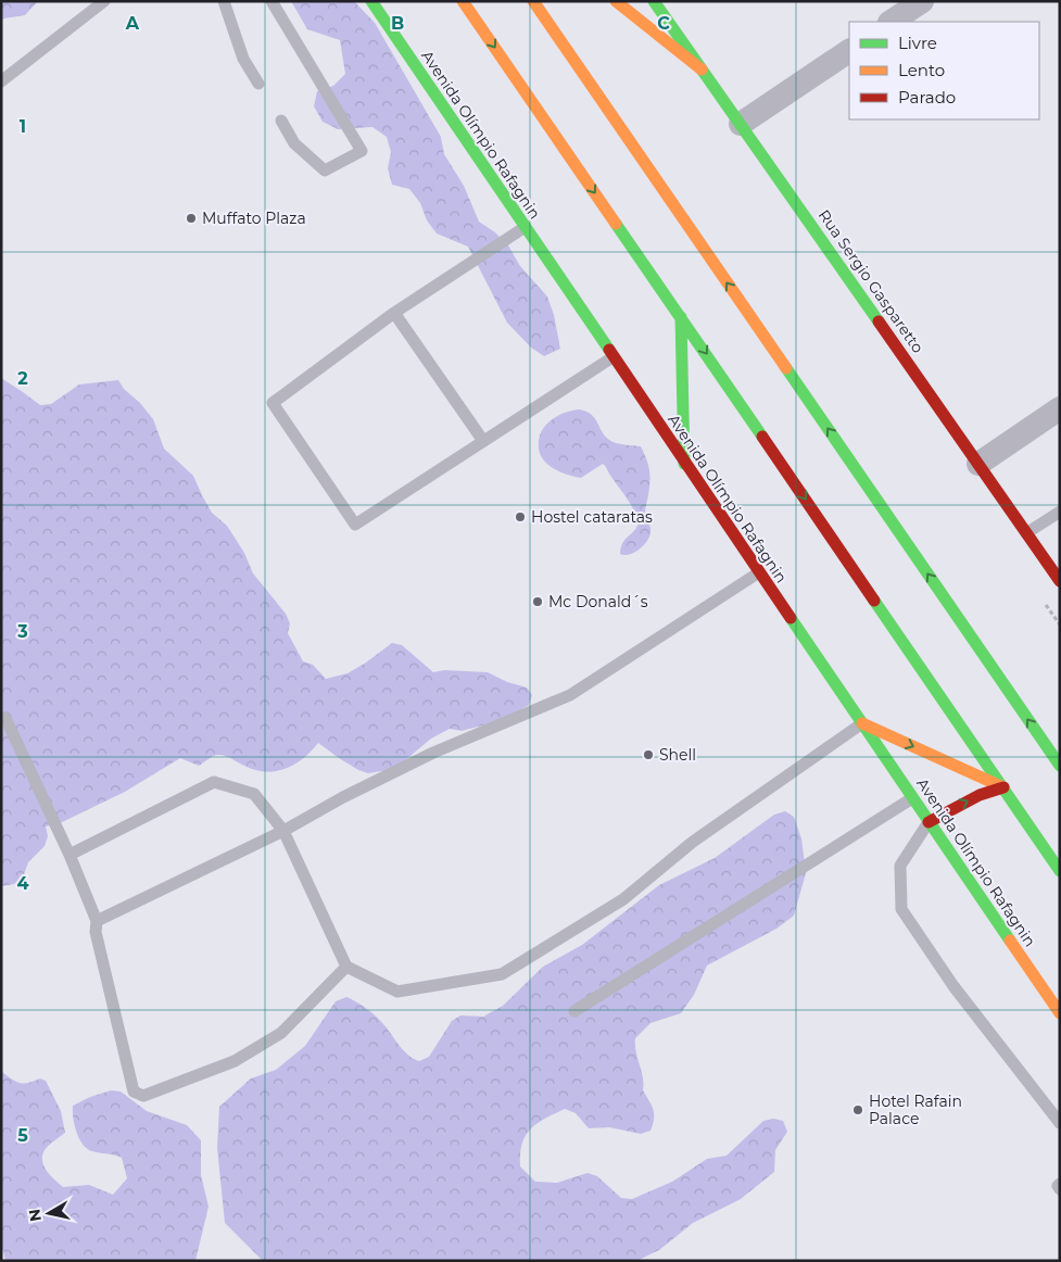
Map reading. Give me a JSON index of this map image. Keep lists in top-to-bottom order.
{
  "streets": {
    "main road": ["Avenida Olímpio Rafagnin", "Rua Sergio Gasparetto"]
  },
  "places": [
    "Muffato Plaza",
    "Hostel cataratas",
    "Mc Donald´s",
    "Shell",
    "Hotel Rafain Palace"
  ],
  "legend": ["Livre", "Lento", "Parado"],
  "north": "left",
  "grid": {
    "columns": ["A", "B", "C"],
    "rows": [
      "1",
      "2",
      "3",
      "4",
      "5"
    ]
  }
}
